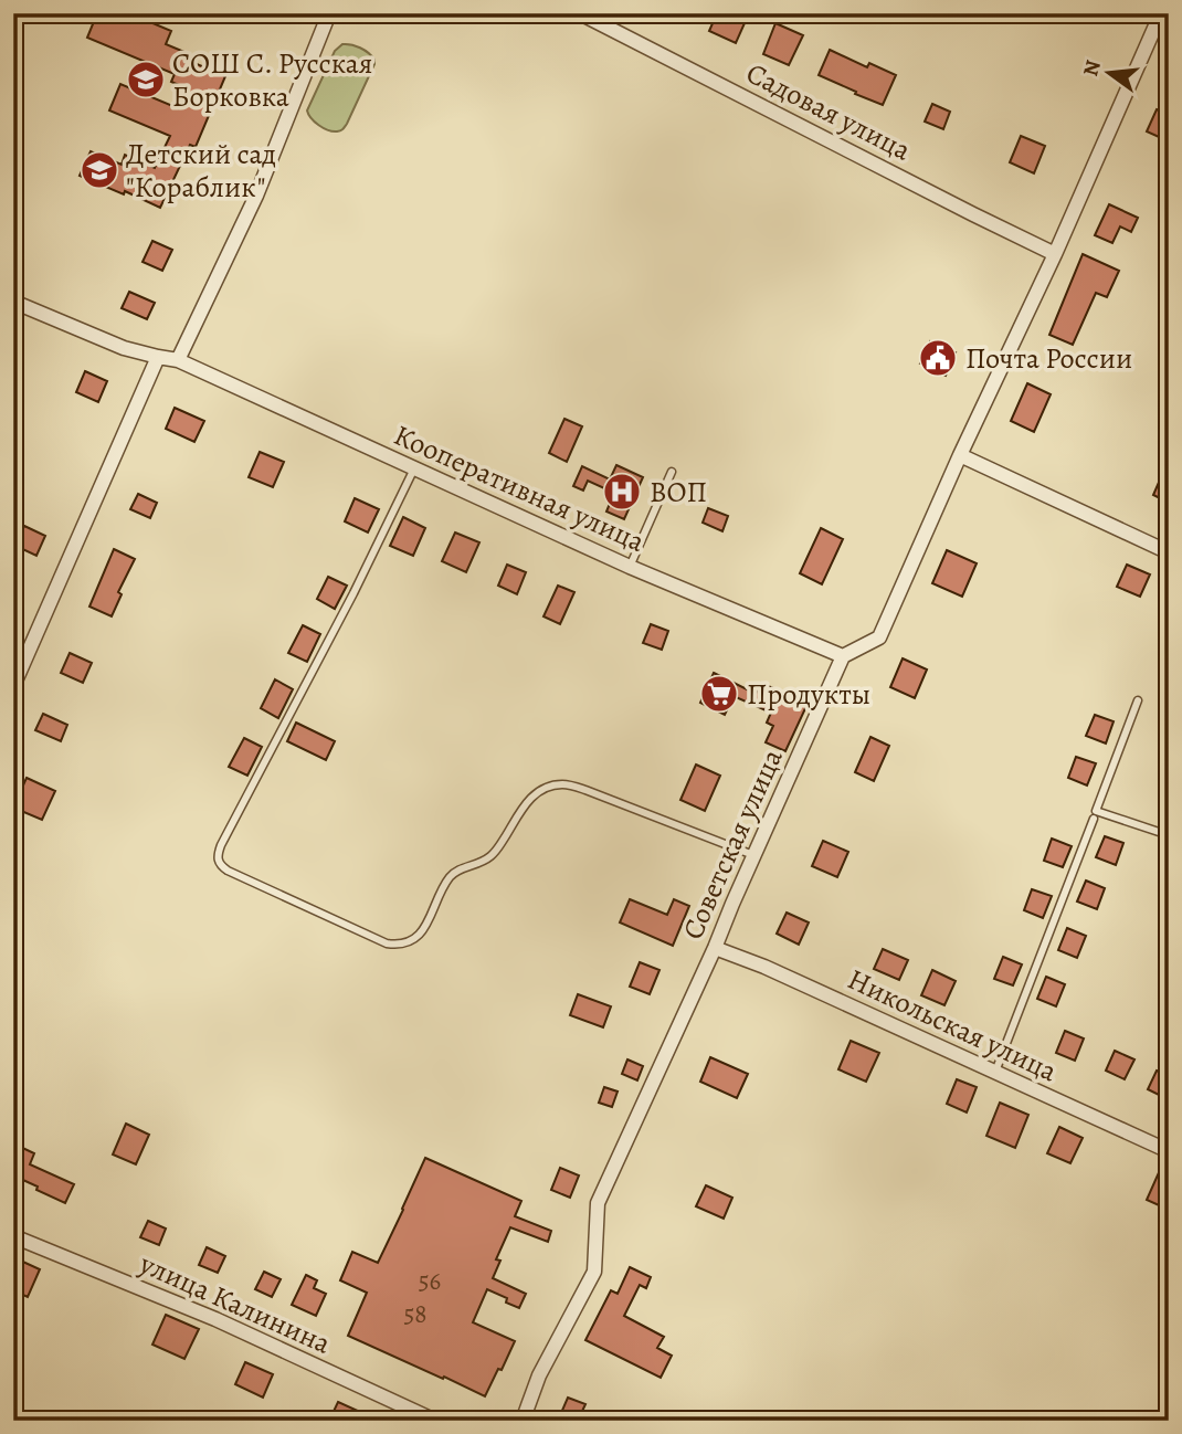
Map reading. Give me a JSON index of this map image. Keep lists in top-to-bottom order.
{
  "streets": {
    "street": [
      "Садовая улица",
      "Кооперативная улица",
      "Советская улица",
      "Никольская улица",
      "улица Калинина"
    ]
  },
  "crossings": [
    ["Кооперативная улица", "Советская улица"],
    ["Советская улица", "Никольская улица"]
  ],
  "places": {
    "school or university": ["СОШ С. Русская Борковка", "Детский сад \"Кораблик\""],
    "public building": ["Почта России"],
    "hospital": ["ВОП"],
    "supermarket": ["Продукты"]
  },
  "house_numbers": ["56", "58"],
  "north": "left"
}
